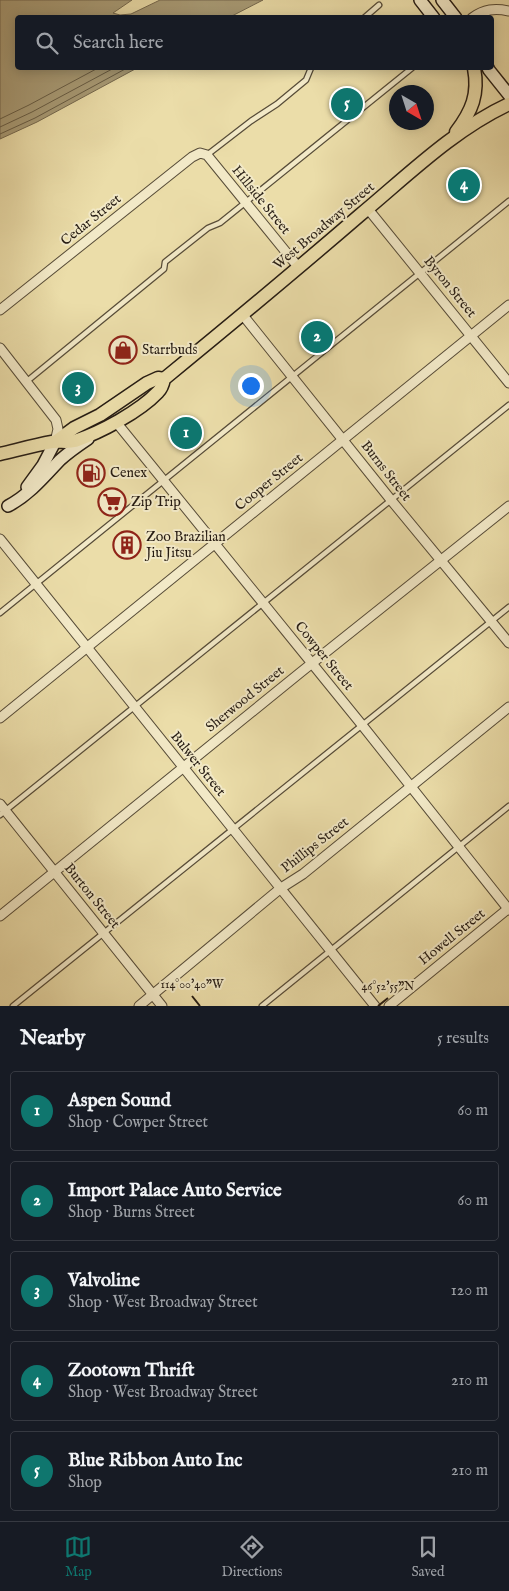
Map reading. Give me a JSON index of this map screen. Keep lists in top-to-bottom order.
{
  "streets": {
    "main road": ["West Broadway Street"],
    "street": [
      "Hillside Street",
      "Cedar Street",
      "Byron Street",
      "Burns Street",
      "Cooper Street",
      "Cowper Street",
      "Sherwood Street",
      "Bulwer Street",
      "Phillips Street",
      "Burton Street",
      "Howell Street"
    ]
  },
  "crossings": [
    ["Hillside Street", "Cedar Street"],
    ["Hillside Street", "West Broadway Street"],
    ["West Broadway Street", "Byron Street"],
    ["West Broadway Street", "Burns Street"],
    ["West Broadway Street", "Cowper Street"],
    ["Byron Street", "Cooper Street"],
    ["Burns Street", "Cooper Street"],
    ["Burns Street", "Sherwood Street"],
    ["Cooper Street", "Cowper Street"],
    ["Cooper Street", "Bulwer Street"],
    ["Cowper Street", "Sherwood Street"],
    ["Cowper Street", "Phillips Street"],
    ["Cowper Street", "Howell Street"],
    ["Sherwood Street", "Bulwer Street"],
    ["Sherwood Street", "Burton Street"],
    ["Bulwer Street", "Phillips Street"],
    ["Phillips Street", "Burton Street"]
  ],
  "places": {
    "shop": ["Starrbuds"],
    "fuel station": ["Cenex"],
    "supermarket": ["Zip Trip"],
    "building": ["Zoo Brazilian Jiu Jitsu"]
  },
  "north": "bottom right",
  "page": {
    "search": "Search here",
    "pins": [
      "5",
      "4",
      "2",
      "3",
      "1"
    ],
    "heading": ["Nearby", "5 results"],
    "list": [
      {
        "mark": "1",
        "name": "Aspen Sound",
        "note": "Shop · Cowper Street",
        "value": "60 m"
      },
      {
        "mark": "2",
        "name": "Import Palace Auto Service",
        "note": "Shop · Burns Street",
        "value": "60 m"
      },
      {
        "mark": "3",
        "name": "Valvoline",
        "note": "Shop · West Broadway Street",
        "value": "120 m"
      },
      {
        "mark": "4",
        "name": "Zootown Thrift",
        "note": "Shop · West Broadway Street",
        "value": "210 m"
      },
      {
        "mark": "5",
        "name": "Blue Ribbon Auto Inc",
        "note": "Shop",
        "value": "210 m"
      }
    ],
    "nav": ["Map", "Directions", "Saved"]
  },
  "coordinates": ["114°00'40\"W", "46°52'55\"N"]
}
